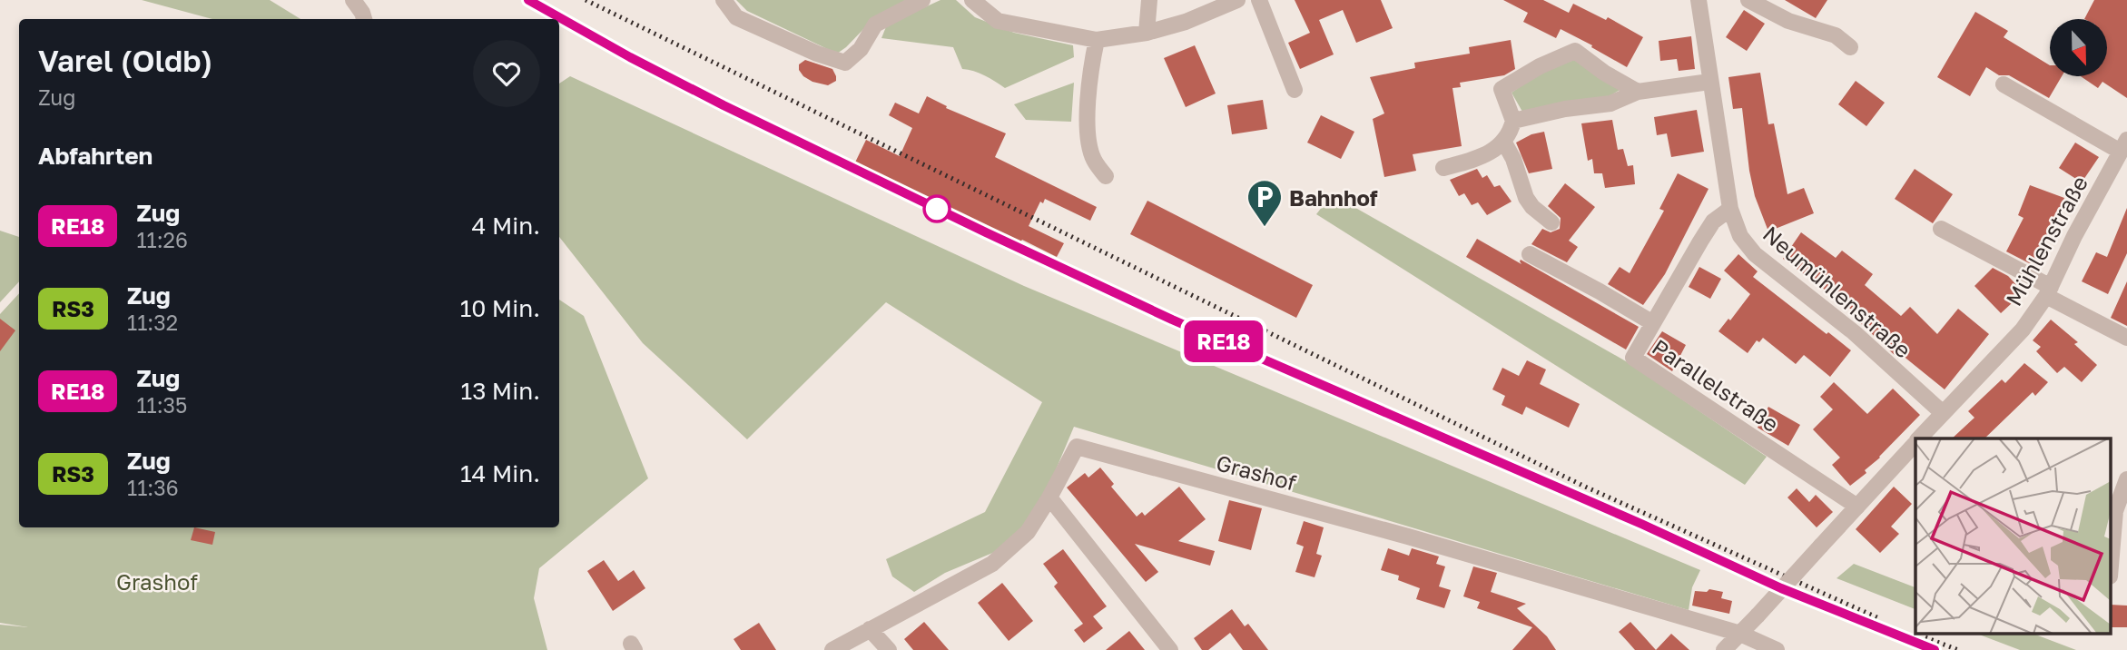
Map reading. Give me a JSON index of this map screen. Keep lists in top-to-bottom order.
{
  "streets": {
    "street": [
      "Mühlenstraße",
      "Neumühlenstraße",
      "Parallelstraße",
      "Grashof"
    ]
  },
  "crossings": [
    ["Mühlenstraße", "Neumühlenstraße"],
    ["Mühlenstraße", "Parallelstraße"],
    ["Mühlenstraße", "Grashof"],
    ["Neumühlenstraße", "Parallelstraße"]
  ],
  "parks": ["Grashof"],
  "places": {
    "parking": ["Bahnhof"]
  },
  "north": "bottom",
  "page": {
    "on_map": "RE18",
    "heading": [
      ["Varel (Oldb)", "Zug"],
      "Abfahrten"
    ],
    "list": [
      {
        "mark": "RE18",
        "name": "Zug",
        "note": "11:26",
        "value": "4 Min."
      },
      {
        "mark": "RS3",
        "name": "Zug",
        "note": "11:32",
        "value": "10 Min."
      },
      {
        "mark": "RE18",
        "name": "Zug",
        "note": "11:35",
        "value": "13 Min."
      },
      {
        "mark": "RS3",
        "name": "Zug",
        "note": "11:36",
        "value": "14 Min."
      }
    ]
  }
}
